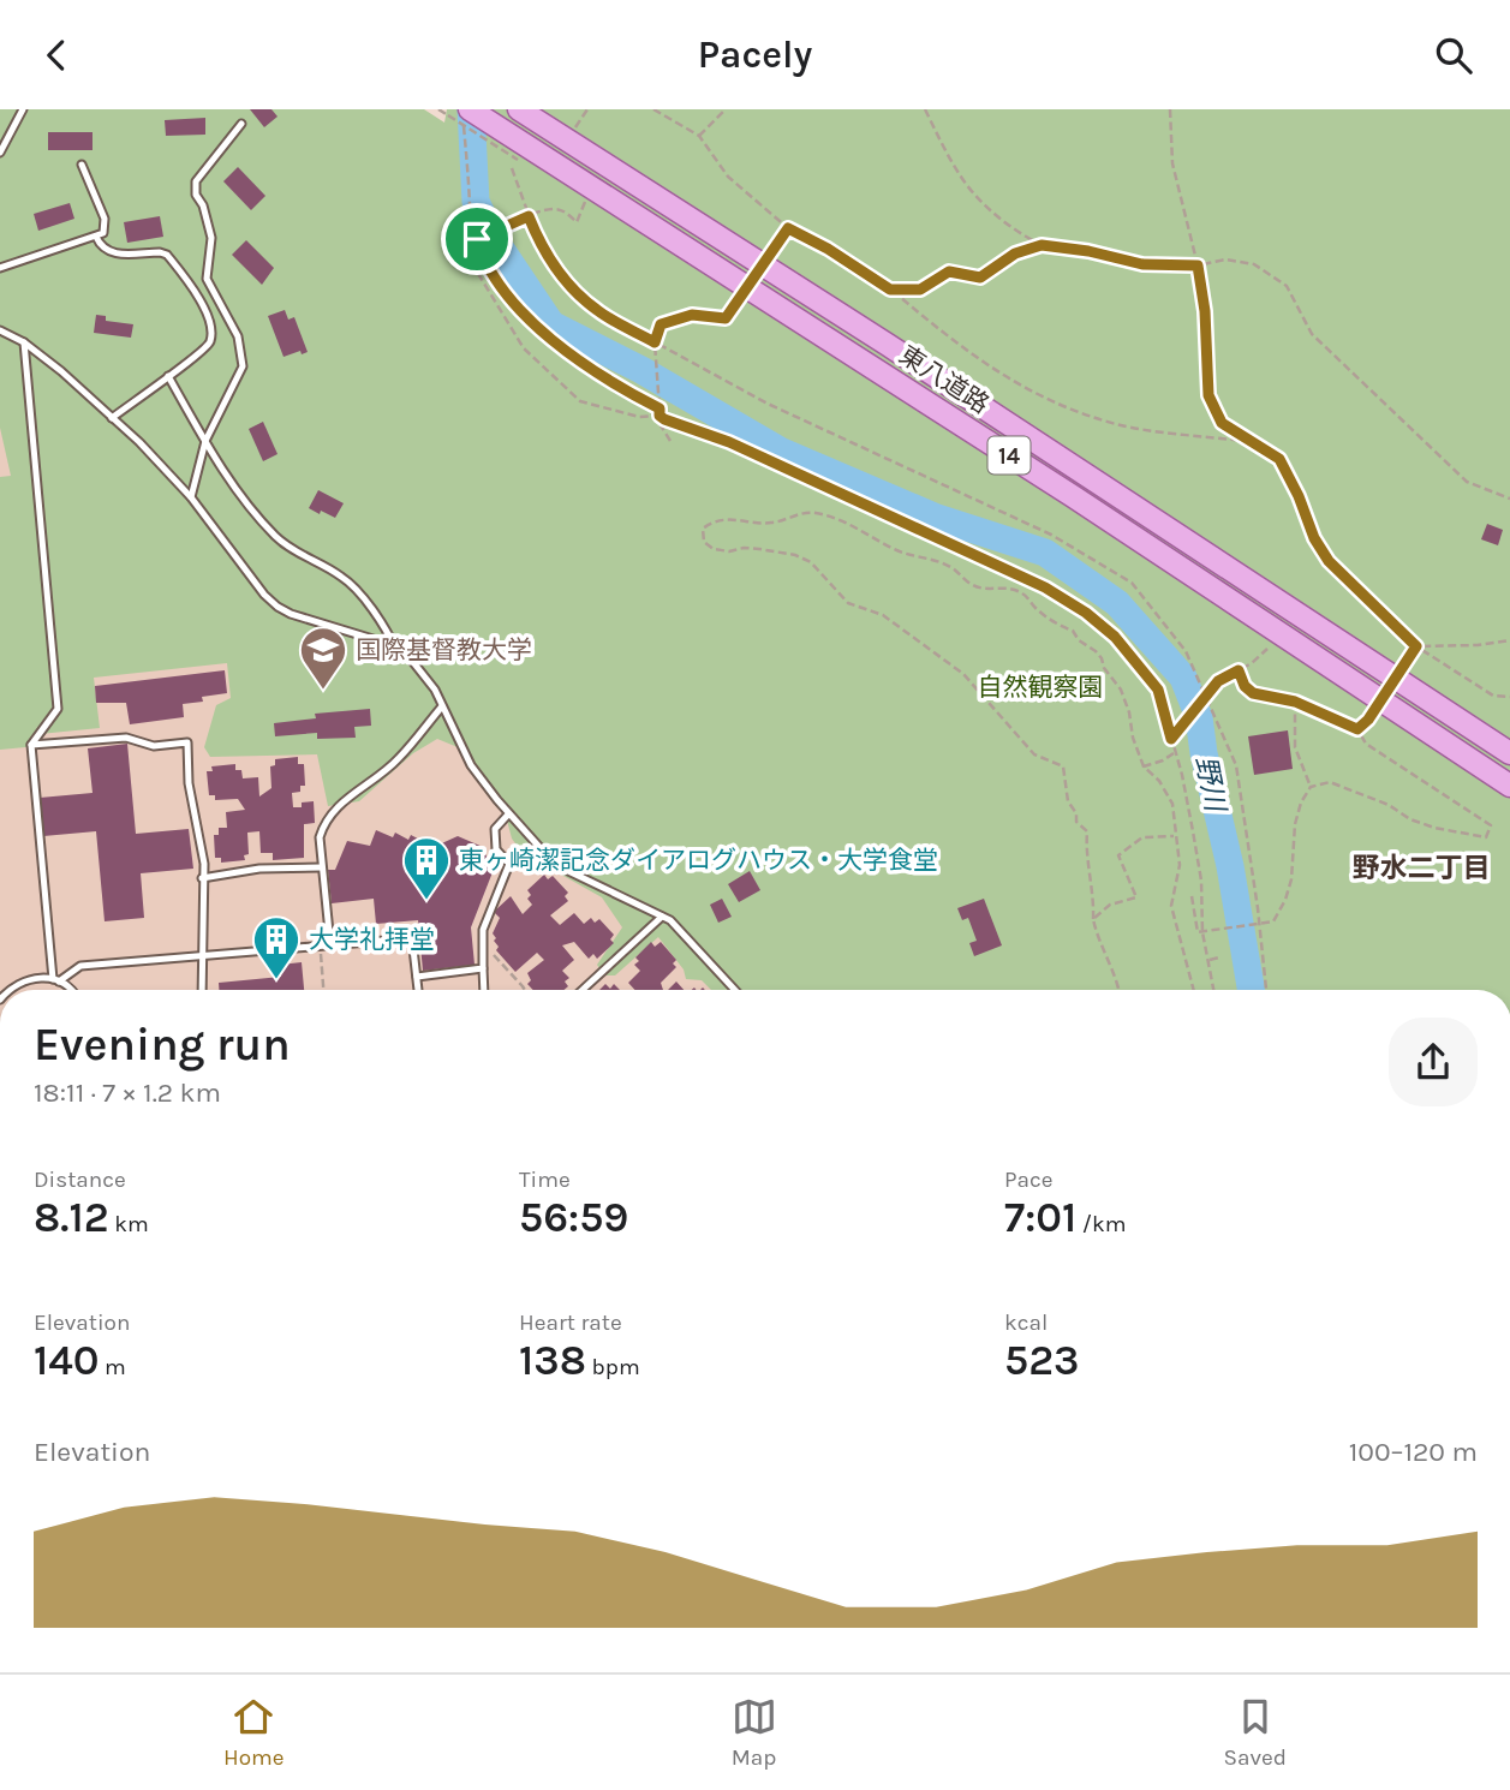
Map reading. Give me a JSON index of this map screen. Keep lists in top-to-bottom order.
{
  "streets": {
    "main road": ["東八道路", "14"]
  },
  "districts": ["野水二丁目"],
  "water": ["野川"],
  "parks": ["自然観察園"],
  "places": {
    "school or university": ["国際基督教大学"],
    "building": ["東ヶ崎潔記念ダイアログハウス・大学食堂", "大学礼拝堂"]
  },
  "page": {
    "header": "Pacely",
    "heading": ["Evening run", "18:11 · 7 × 1.2 km"],
    "stats": [
      ["Distance", "8.12 km"],
      ["Time", "56:59"],
      ["Pace", "7:01 /km"],
      ["Elevation", "140 m"],
      ["Heart rate", "138 bpm"],
      ["kcal", "523"]
    ],
    "chart": ["Elevation", "100–120 m"],
    "tabs": ["Home", "Map", "Saved"]
  }
}
